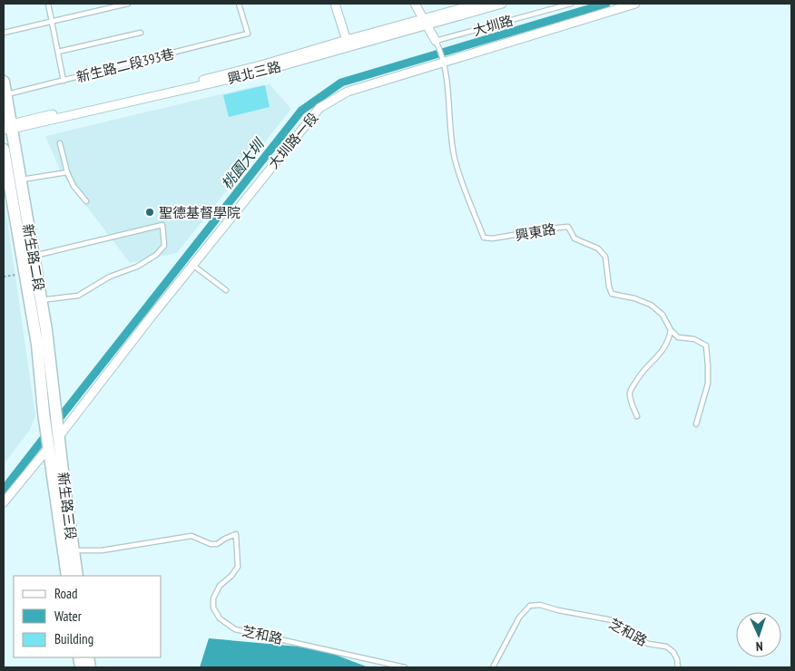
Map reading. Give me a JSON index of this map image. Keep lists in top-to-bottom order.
{
  "streets": {
    "main road": ["新生路二段", "新生路三段"],
    "street": ["興北三路", "大圳路一段"],
    "lane": [
      "大圳路",
      "新生路二段393巷",
      "興東路",
      "芝和路"
    ]
  },
  "crossings": [
    ["新生路二段393巷", "新生路二段"],
    ["興北三路", "新生路二段"],
    ["大圳路一段", "興東路"],
    ["大圳路一段", "新生路二段"],
    ["大圳路一段", "新生路三段"],
    ["新生路二段", "新生路三段"],
    ["新生路三段", "芝和路"]
  ],
  "water": ["桃園大圳"],
  "places": ["聖德基督學院"],
  "legend": ["Road", "Water", "Building"],
  "north": "bottom"
}
